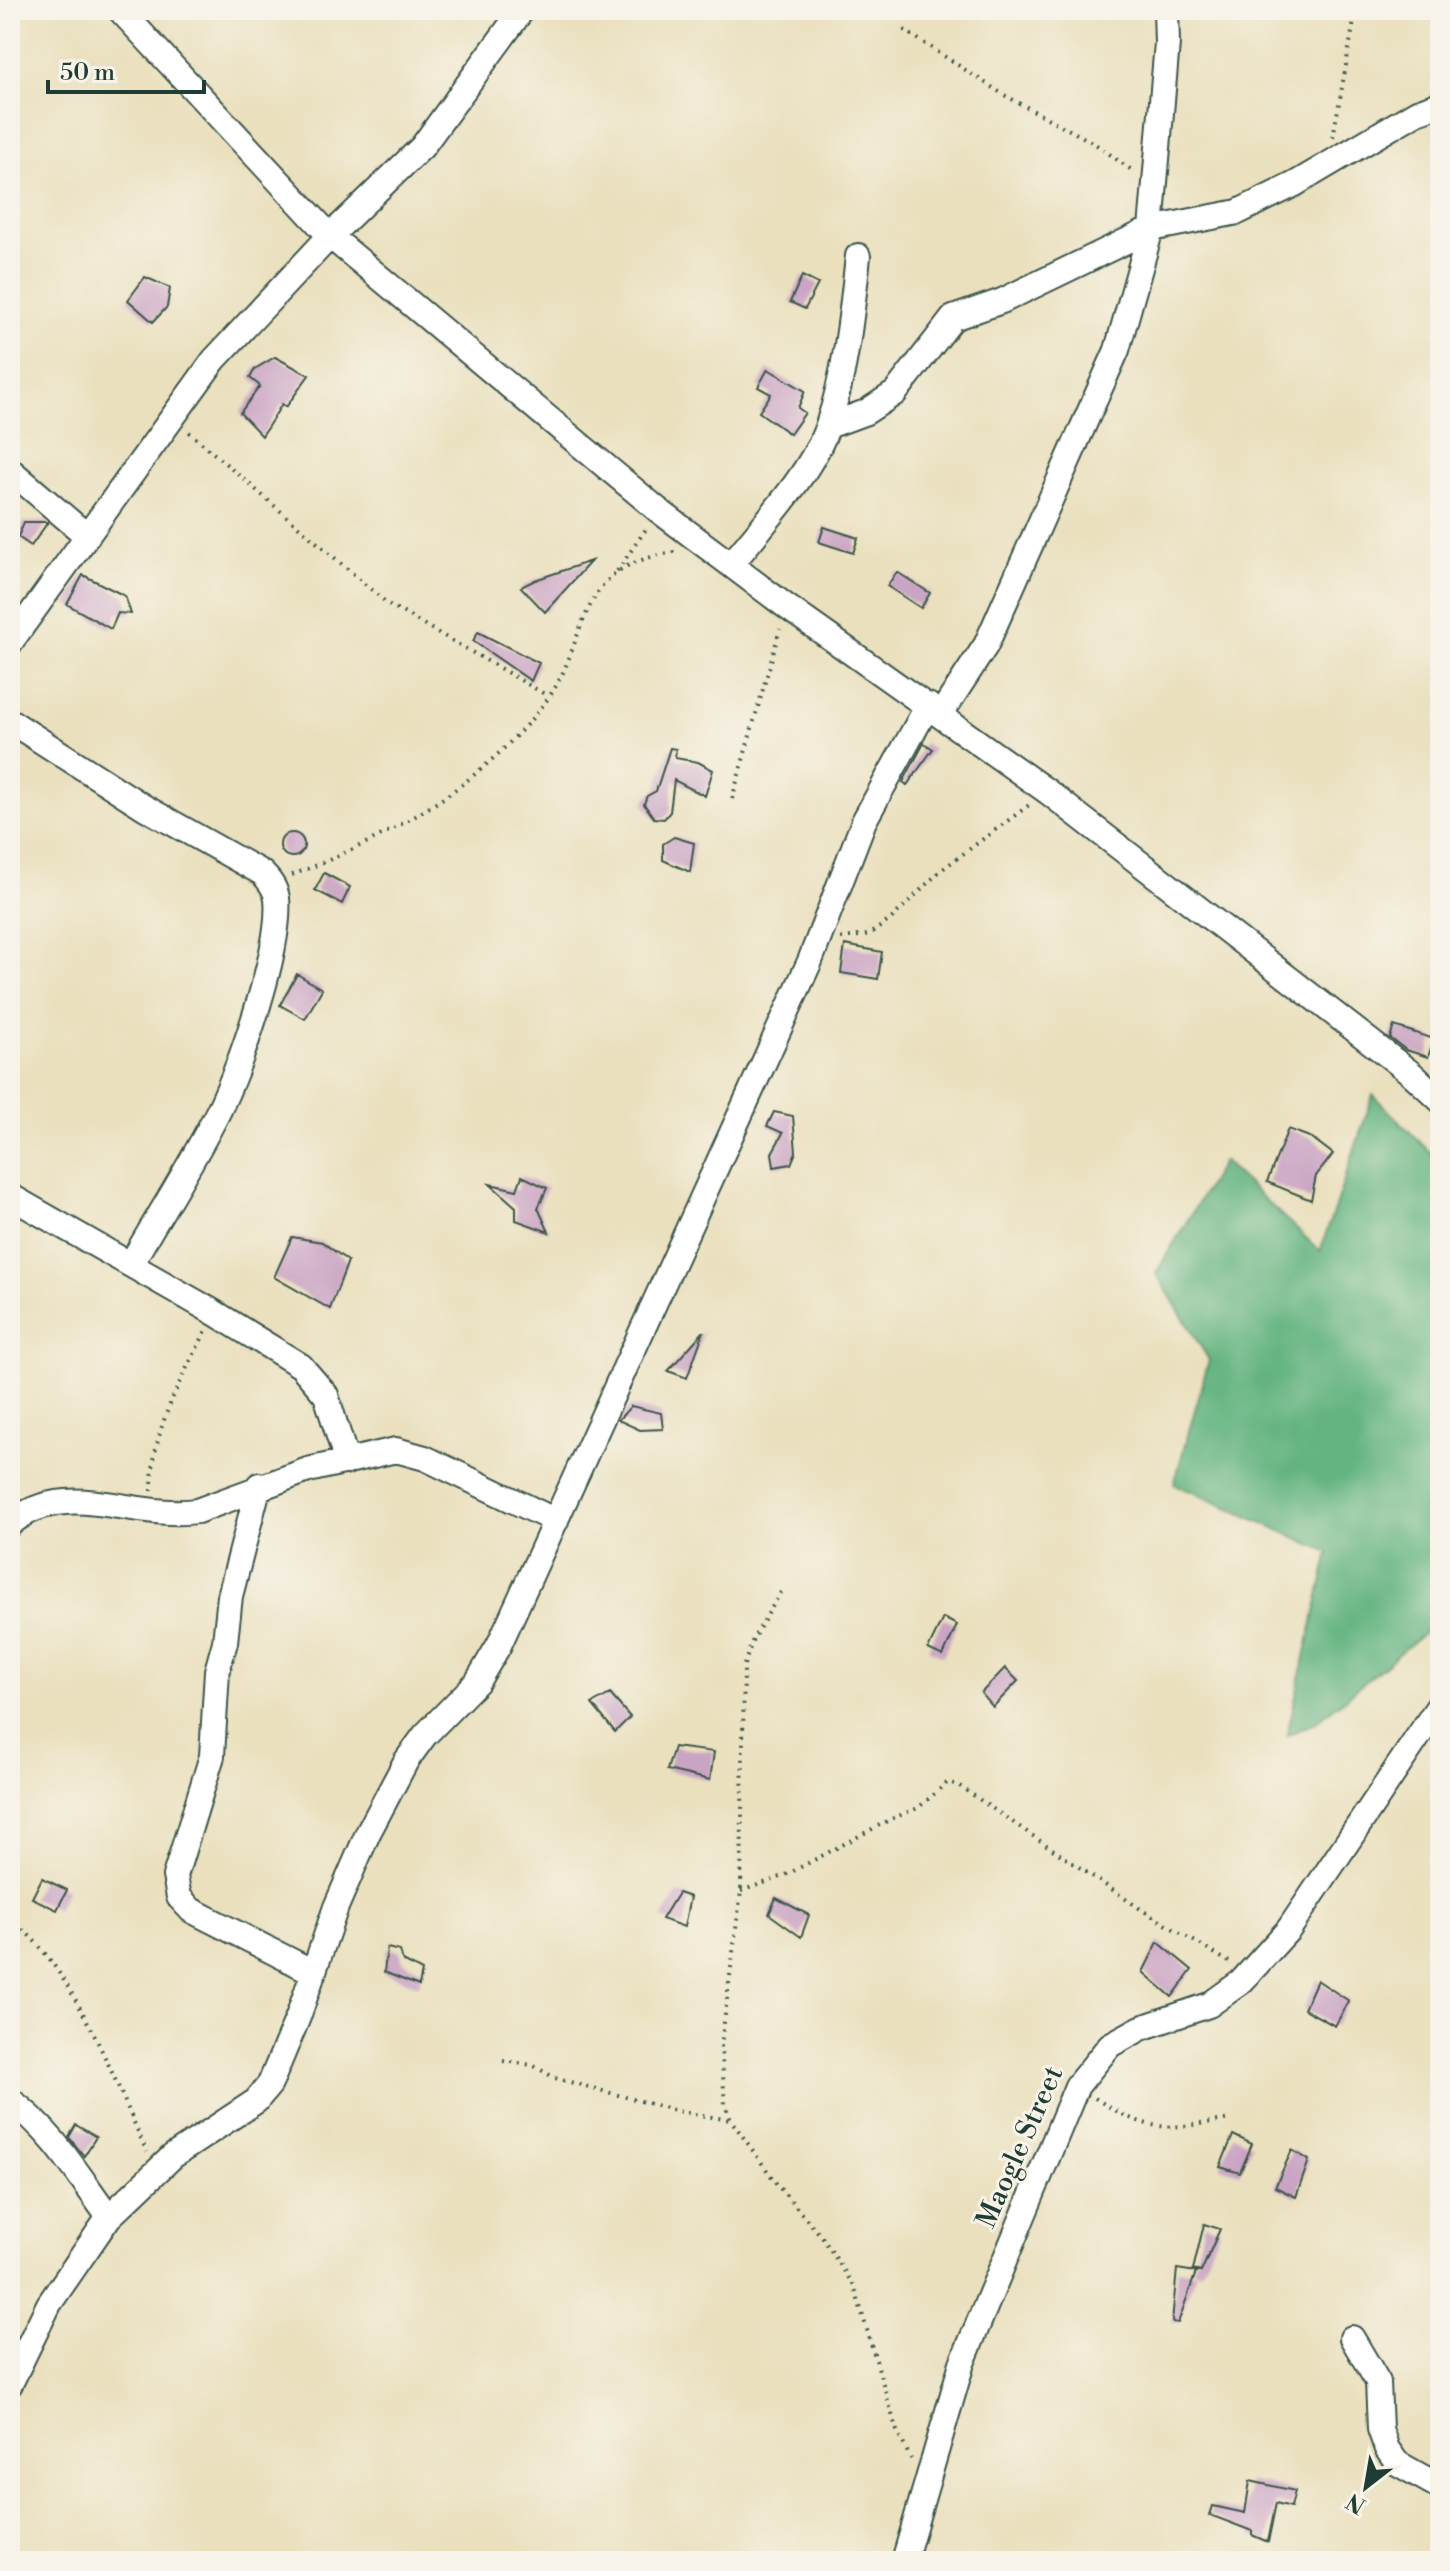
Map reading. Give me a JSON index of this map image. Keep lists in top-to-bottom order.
{
  "streets": {
    "street": ["Maogle Street"]
  },
  "scale_bar": "50 m",
  "north": "bottom left"
}
